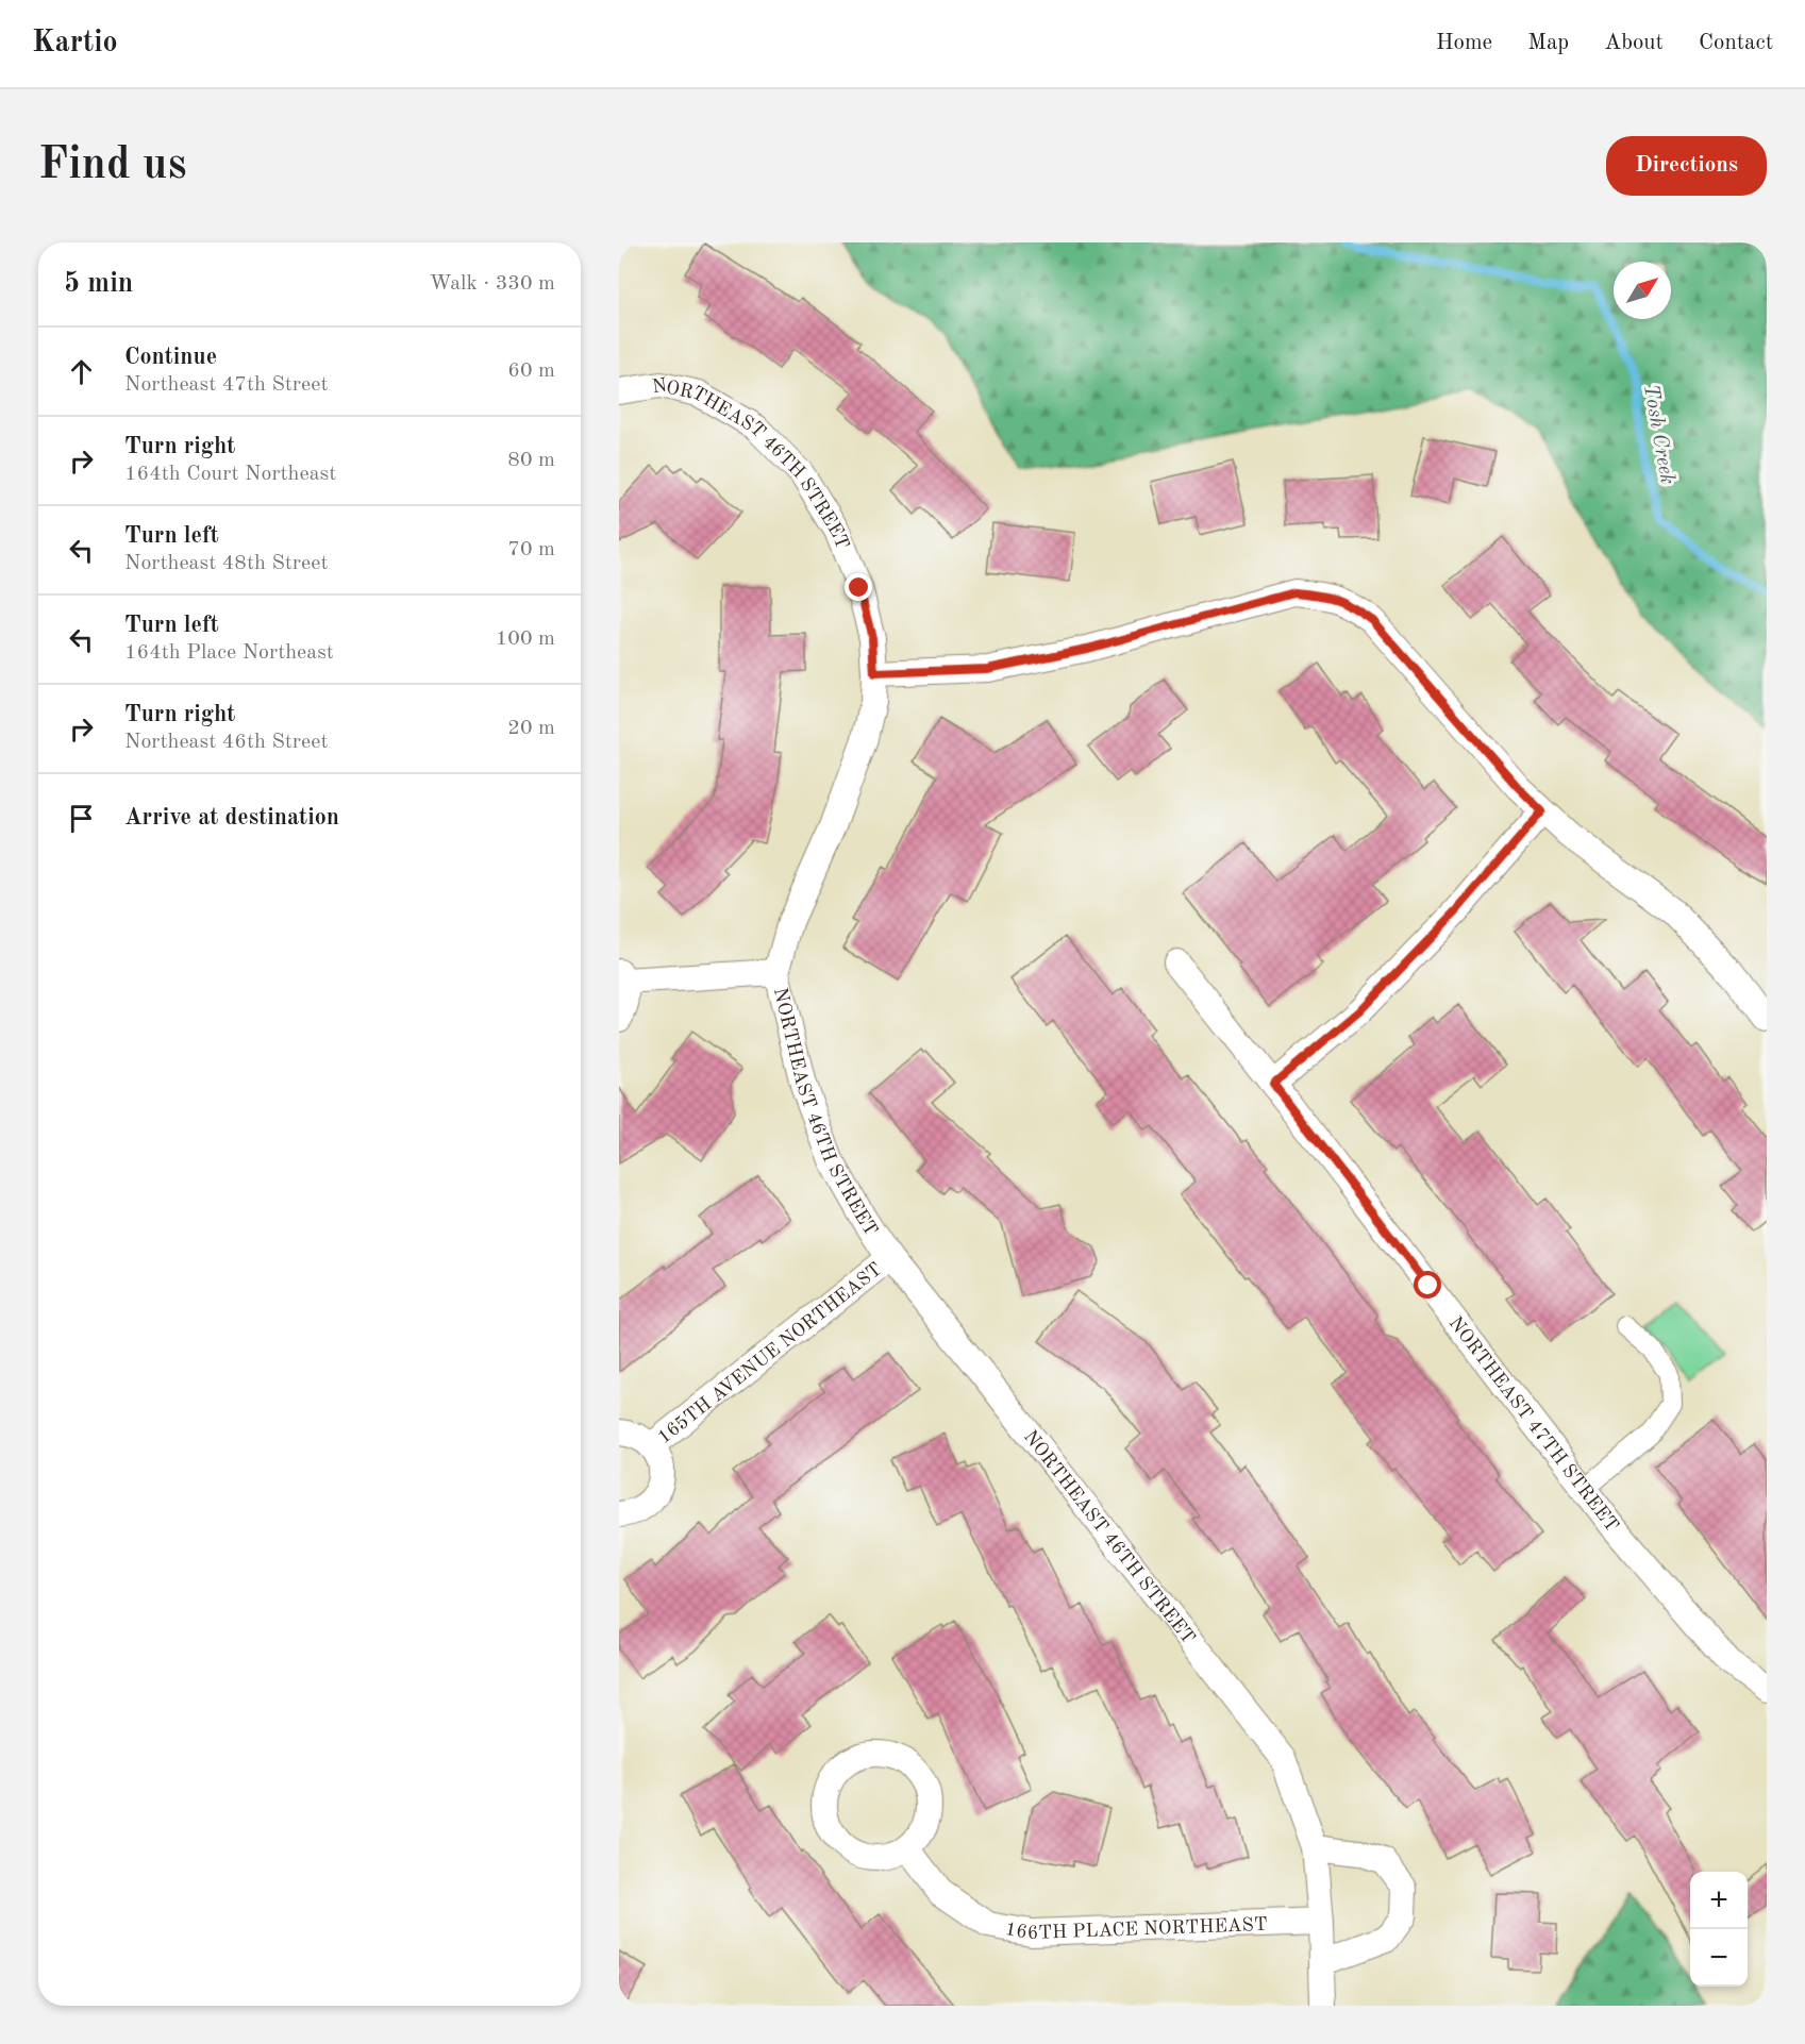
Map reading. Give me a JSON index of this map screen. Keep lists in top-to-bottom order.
{
  "streets": {
    "street": [
      "NORTHEAST 46TH STREET",
      "165TH AVENUE NORTHEAST",
      "NORTHEAST 47TH STREET",
      "166TH PLACE NORTHEAST"
    ]
  },
  "crossings": [
    ["NORTHEAST 46TH STREET", "165TH AVENUE NORTHEAST"],
    ["NORTHEAST 46TH STREET", "166TH PLACE NORTHEAST"]
  ],
  "water": ["Tosh Creek"],
  "north": "top right",
  "page": {
    "header": "Kartio",
    "nav": [
      "Home",
      "Map",
      "About",
      "Contact"
    ],
    "buttons": "Directions",
    "title": "Find us",
    "heading": ["5 min", "Walk · 330 m"],
    "list": [
      ["Continue", "Northeast 47th Street", "60 m"],
      ["Turn right", "164th Court Northeast", "80 m"],
      ["Turn left", "Northeast 48th Street", "70 m"],
      ["Turn left", "164th Place Northeast", "100 m"],
      ["Turn right", "Northeast 46th Street", "20 m"],
      "Arrive at destination"
    ],
    "map_buttons": ["+", "−"]
  }
}
